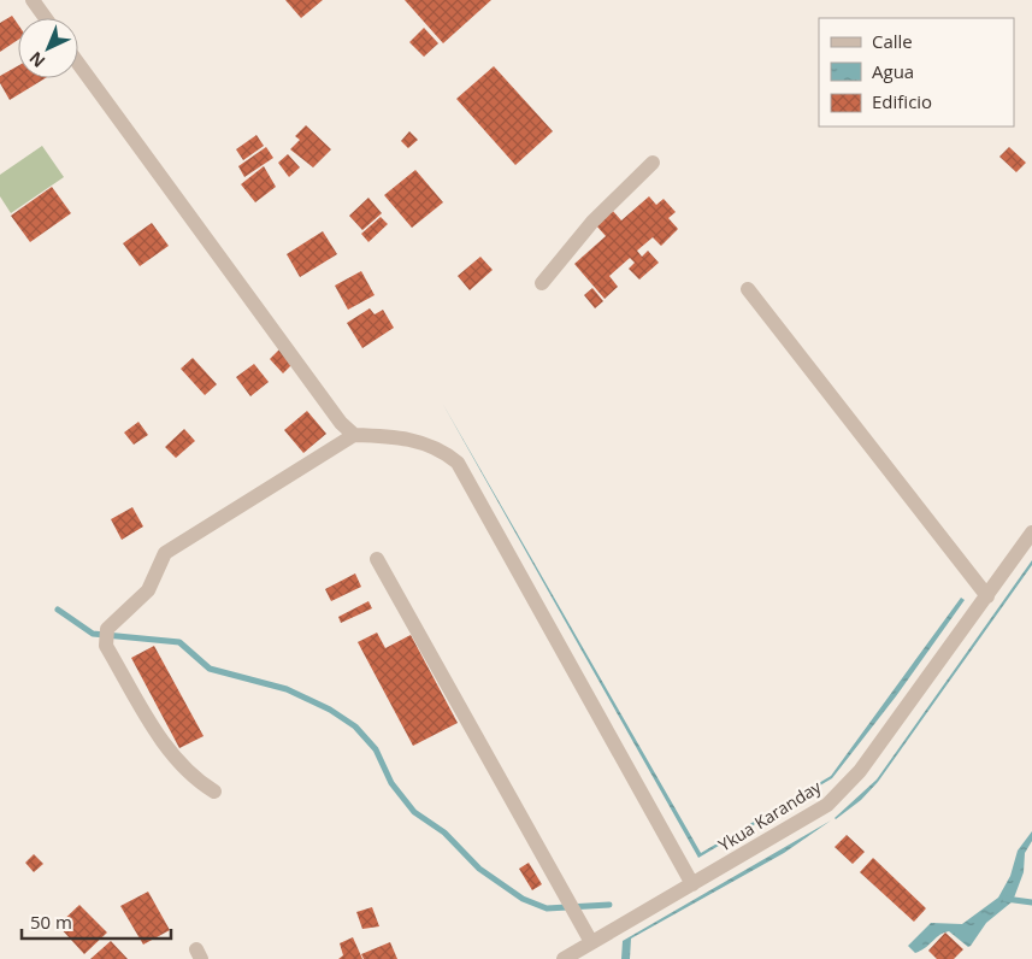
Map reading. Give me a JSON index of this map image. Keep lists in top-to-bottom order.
{
  "streets": {
    "street": ["Ykua Karanday"]
  },
  "legend": ["Calle", "Agua", "Edificio"],
  "scale_bar": "50 m",
  "north": "bottom left"
}
